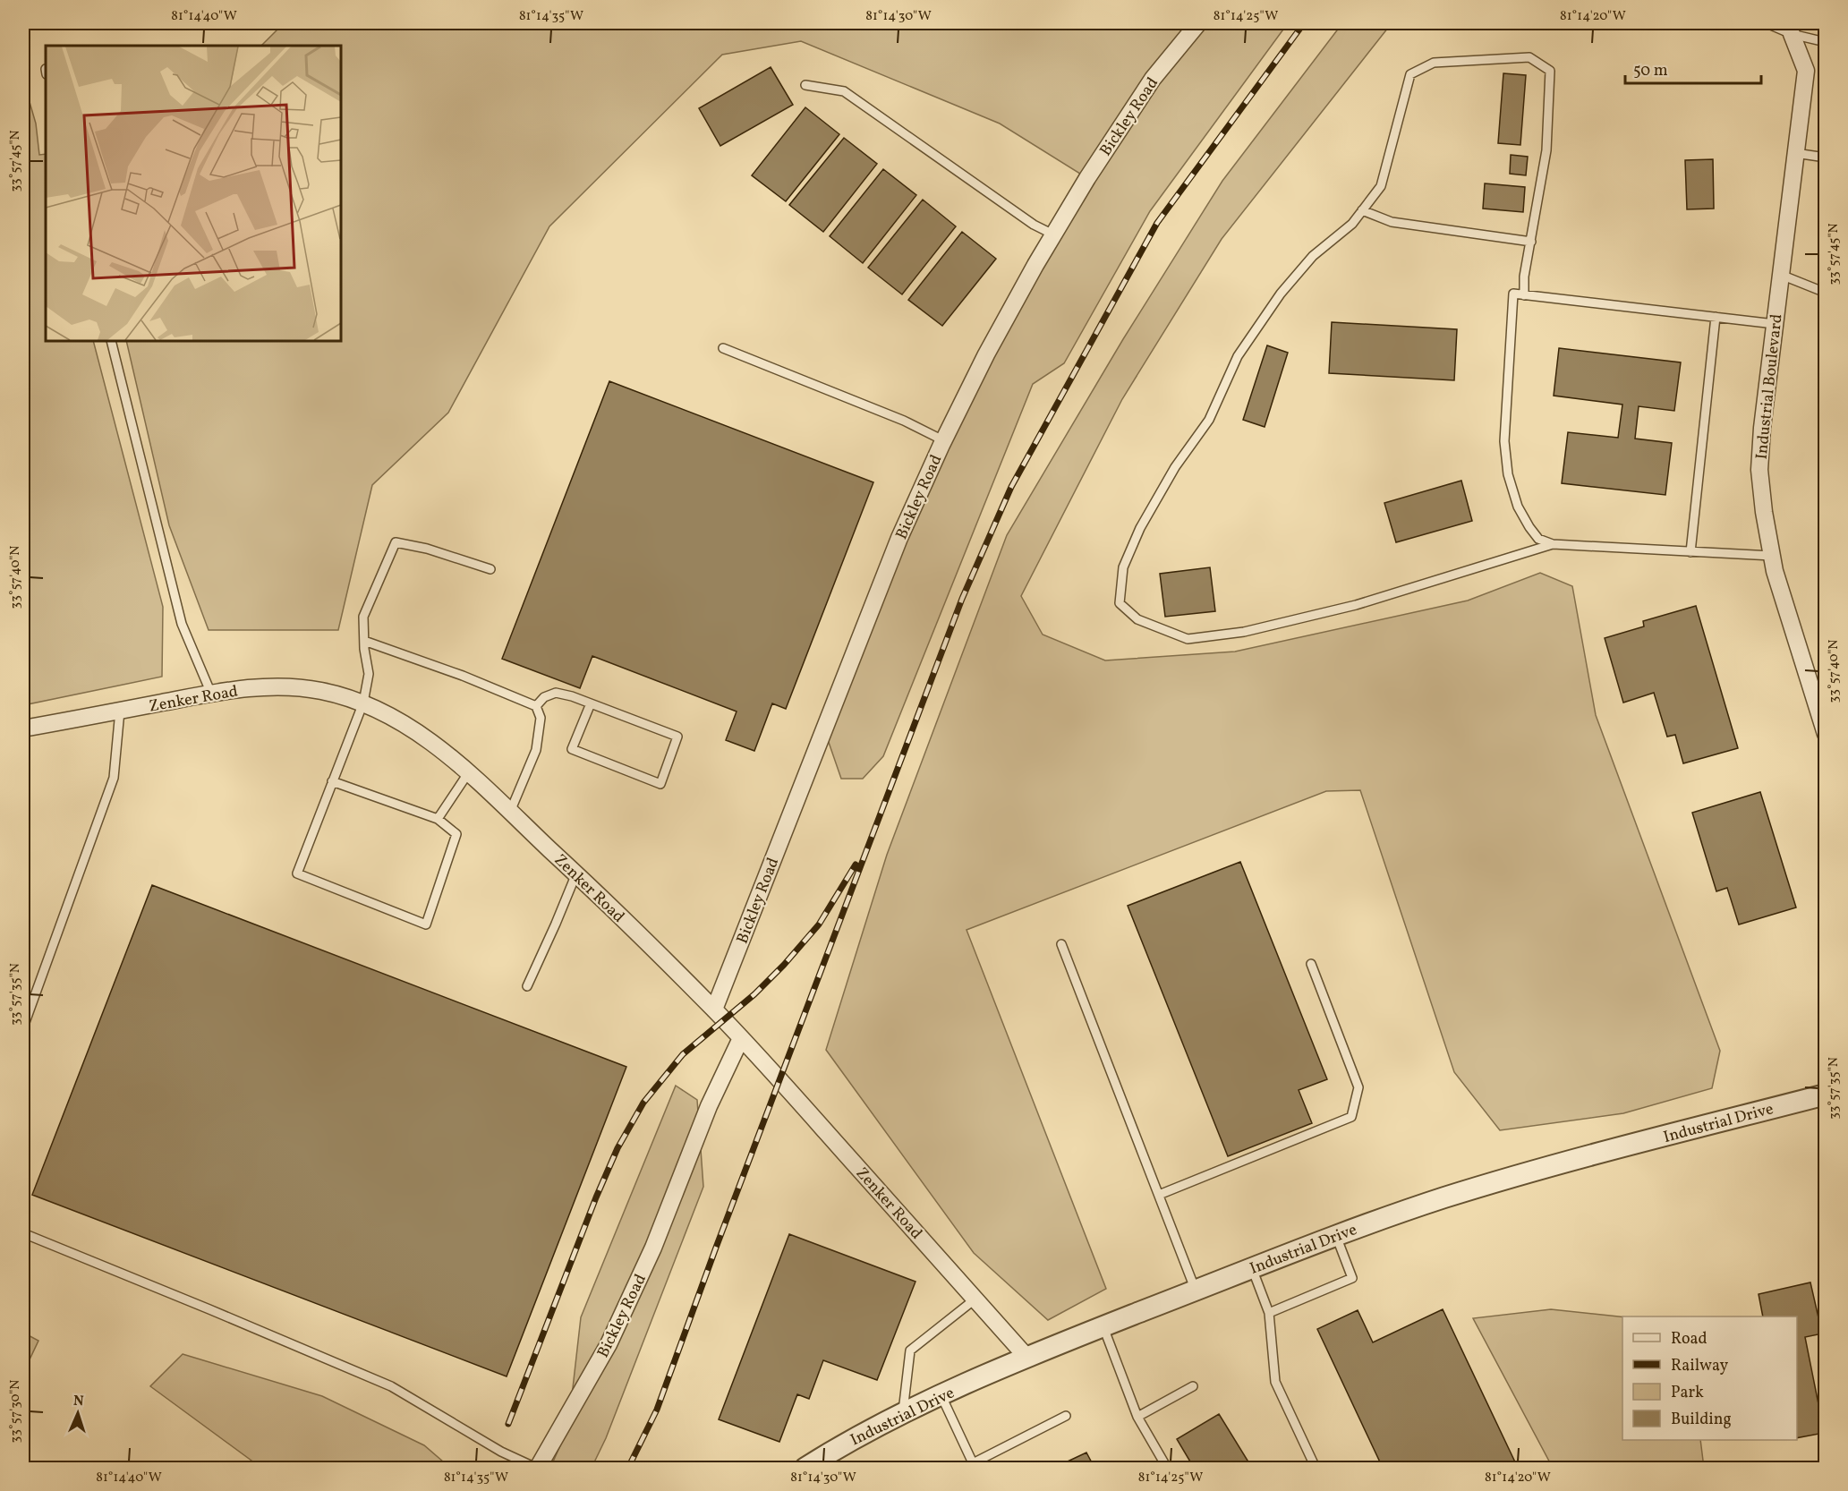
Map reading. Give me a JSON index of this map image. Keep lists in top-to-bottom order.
{
  "streets": {
    "street": [
      "Bickley Road",
      "Industrial Boulevard",
      "Zenker Road",
      "Industrial Drive"
    ]
  },
  "crossings": [
    ["Bickley Road", "Zenker Road"],
    ["Zenker Road", "Industrial Drive"]
  ],
  "legend": [
    "Road",
    "Railway",
    "Park",
    "Building"
  ],
  "scale_bar": "50 m",
  "north": "top",
  "coordinates": [
    "81°14'40\"W",
    "81°14'35\"W",
    "81°14'30\"W",
    "81°14'25\"W",
    "81°14'20\"W",
    "33°57'45\"N",
    "33°57'40\"N",
    "33°57'35\"N",
    "33°57'30\"N"
  ]
}
